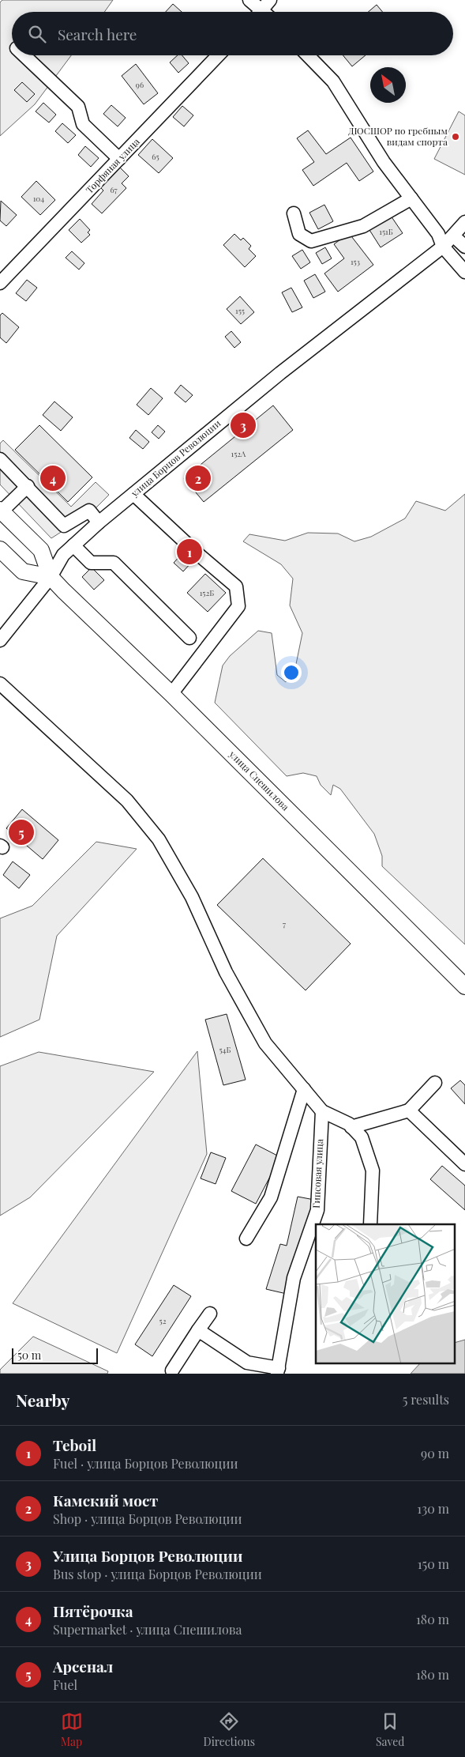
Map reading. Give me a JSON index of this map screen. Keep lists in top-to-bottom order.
{
  "streets": {
    "main road": ["улица Спешилова"],
    "street": ["Торфяная улица", "улица Борцов Революции", "Гипсовая улица"]
  },
  "crossings": [
    ["улица Борцов Революции", "улица Спешилова"]
  ],
  "places": ["ДЮСШОР по гребным видам спорта"],
  "house_numbers": [
    "96",
    "65",
    "67",
    "104",
    "151Б",
    "153",
    "155",
    "152А",
    "152Б",
    "7",
    "54Б",
    "52"
  ],
  "scale_bar": "50 m",
  "north": "top left",
  "page": {
    "search": "Search here",
    "pins": [
      "3",
      "2",
      "4",
      "1",
      "5"
    ],
    "scale": "50 m",
    "heading": ["Nearby", "5 results"],
    "list": [
      {
        "mark": "1",
        "name": "Teboil",
        "note": "Fuel · улица Борцов Революции",
        "value": "90 m"
      },
      {
        "mark": "2",
        "name": "Камский мост",
        "note": "Shop · улица Борцов Революции",
        "value": "130 m"
      },
      {
        "mark": "3",
        "name": "Улица Борцов Революции",
        "note": "Bus stop · улица Борцов Революции",
        "value": "150 m"
      },
      {
        "mark": "4",
        "name": "Пятёрочка",
        "note": "Supermarket · улица Спешилова",
        "value": "180 m"
      },
      {
        "mark": "5",
        "name": "Арсенал",
        "note": "Fuel",
        "value": "180 m"
      }
    ],
    "nav": ["Map", "Directions", "Saved"]
  }
}
